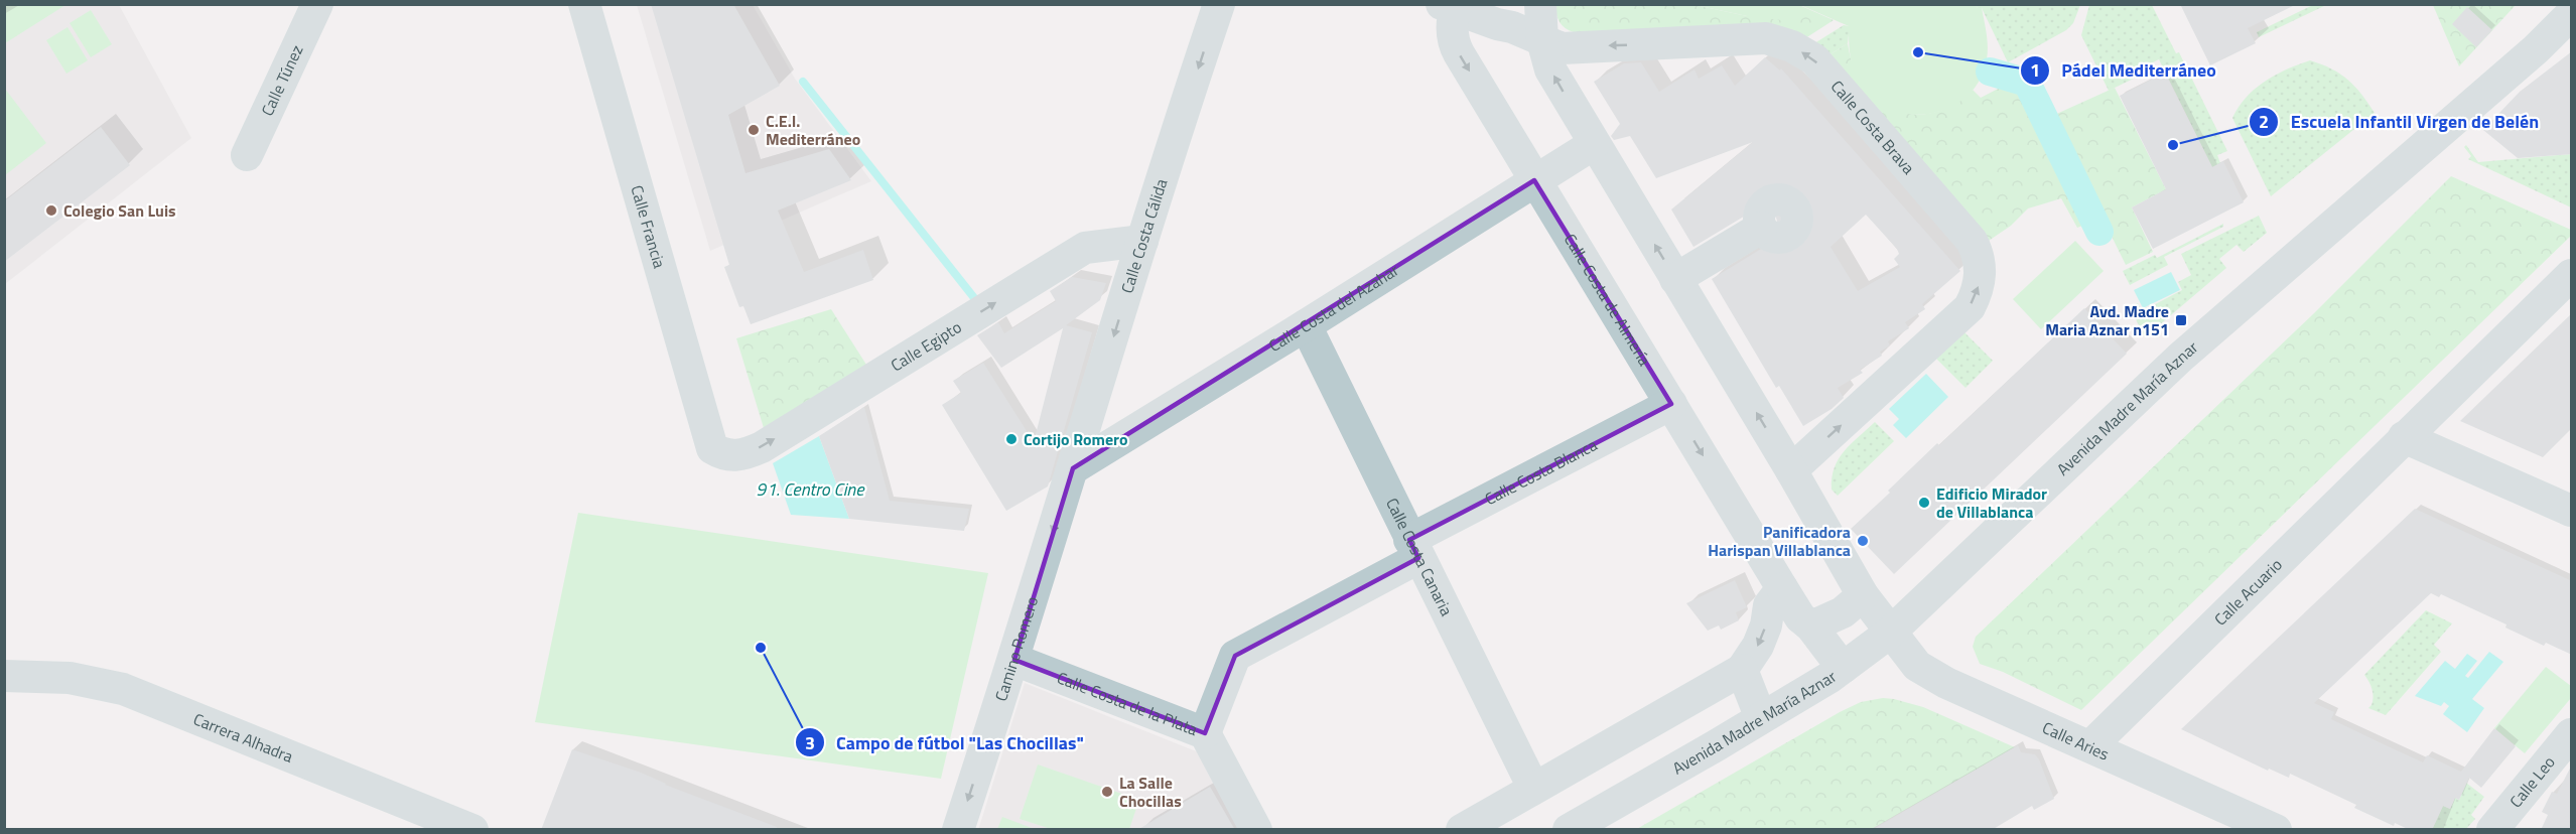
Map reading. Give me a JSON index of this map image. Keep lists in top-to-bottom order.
{
  "streets": {
    "street": [
      "Calle Túnez",
      "Calle Costa Brava",
      "Calle Francia",
      "Calle Costa Cálida",
      "Calle Costa de Almería",
      "Calle Costa del Azahar",
      "Calle Egipto",
      "Avenida Madre María Aznar",
      "Calle Costa Blanca",
      "Calle Costa Canaria",
      "Calle Acuario",
      "Camino Romero",
      "Calle Costa de la Plata",
      "Carrera Alhadra",
      "Calle Aries",
      "Calle Leo"
    ]
  },
  "crossings": [
    ["Calle Costa Brava", "Calle Costa de Almería"],
    ["Calle Francia", "Calle Egipto"],
    ["Calle Costa Cálida", "Calle Costa del Azahar"],
    ["Calle Costa Cálida", "Calle Egipto"],
    ["Calle Costa Cálida", "Camino Romero"],
    ["Calle Costa de Almería", "Calle Costa del Azahar"],
    ["Calle Costa de Almería", "Avenida Madre María Aznar"],
    ["Calle Costa de Almería", "Calle Costa Blanca"],
    ["Calle Costa del Azahar", "Calle Costa Canaria"],
    ["Calle Costa del Azahar", "Camino Romero"],
    ["Avenida Madre María Aznar", "Calle Aries"],
    ["Calle Costa Blanca", "Calle Costa Canaria"],
    ["Calle Costa Blanca", "Calle Costa de la Plata"],
    ["Calle Acuario", "Calle Aries"],
    ["Camino Romero", "Calle Costa de la Plata"]
  ],
  "one_way": ["Calle Costa Cálida", "Calle Egipto", "Camino Romero"],
  "water": ["91. Centro Cine"],
  "places": {
    "other": [
      "Pádel Mediterráneo",
      "C.E.I. Mediterráneo",
      "Escuela Infantil Virgen de Belén",
      "Colegio San Luis",
      "Cortijo Romero",
      "Edificio Mirador de Villablanca",
      "Panificadora Harispan Villablanca",
      "Campo de fútbol \"Las Chocillas\"",
      "La Salle Chocillas"
    ],
    "transit": ["Avd. Madre Maria Aznar n151"]
  }
}
